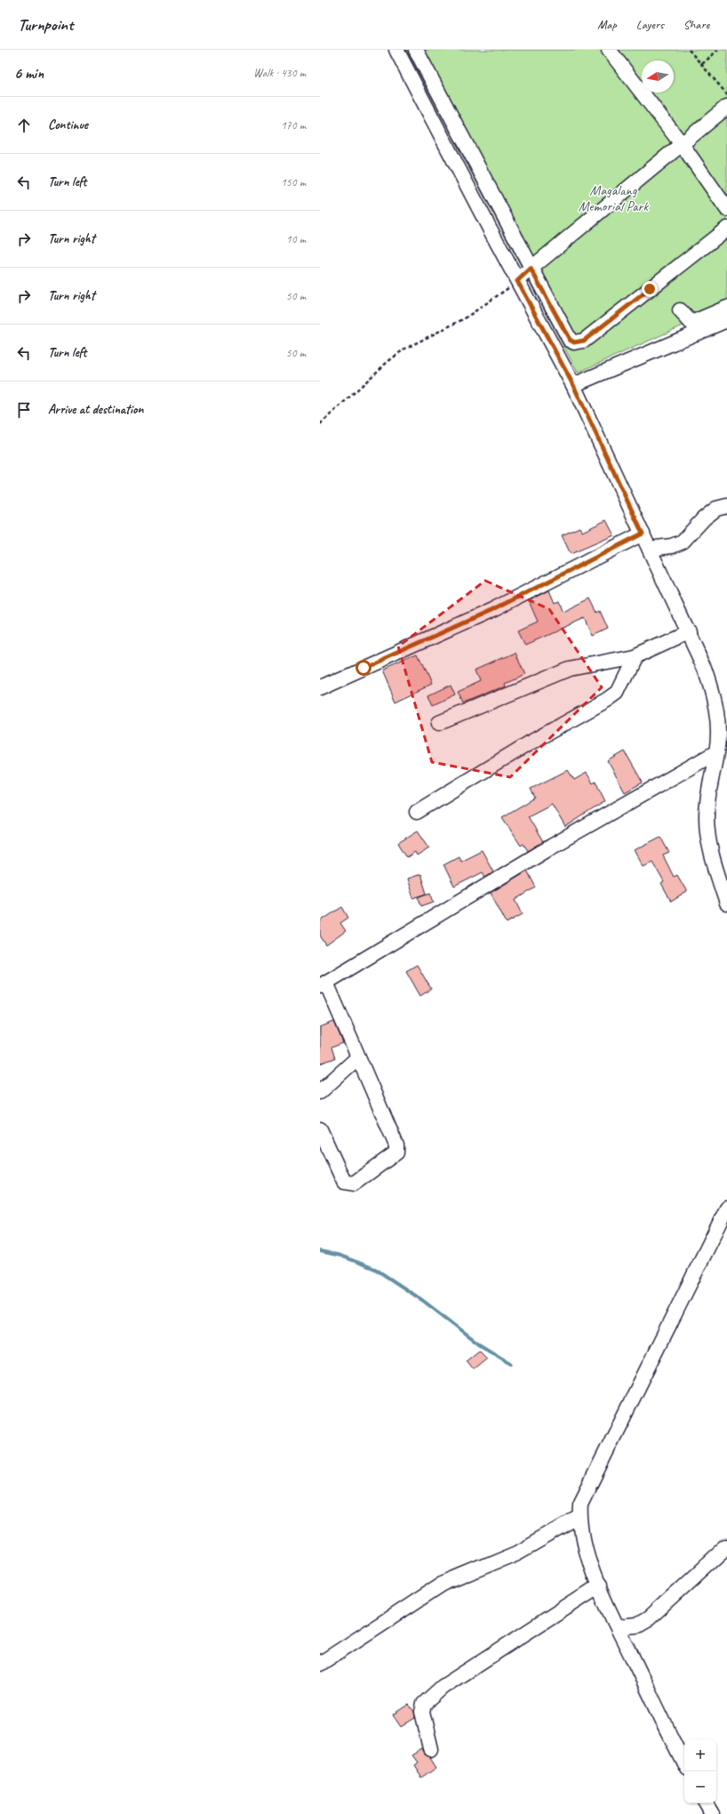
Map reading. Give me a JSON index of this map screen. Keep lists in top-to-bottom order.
{
  "parks": ["Magalang Memorial Park"],
  "north": "left",
  "page": {
    "header": "Turnpoint",
    "nav": ["Map", "Layers", "Share"],
    "heading": ["6 min", "Walk · 430 m"],
    "list": [
      ["Continue", "170 m"],
      ["Turn left", "150 m"],
      ["Turn right", "10 m"],
      ["Turn right", "50 m"],
      ["Turn left", "50 m"],
      "Arrive at destination"
    ],
    "map_buttons": ["+", "−"]
  }
}
